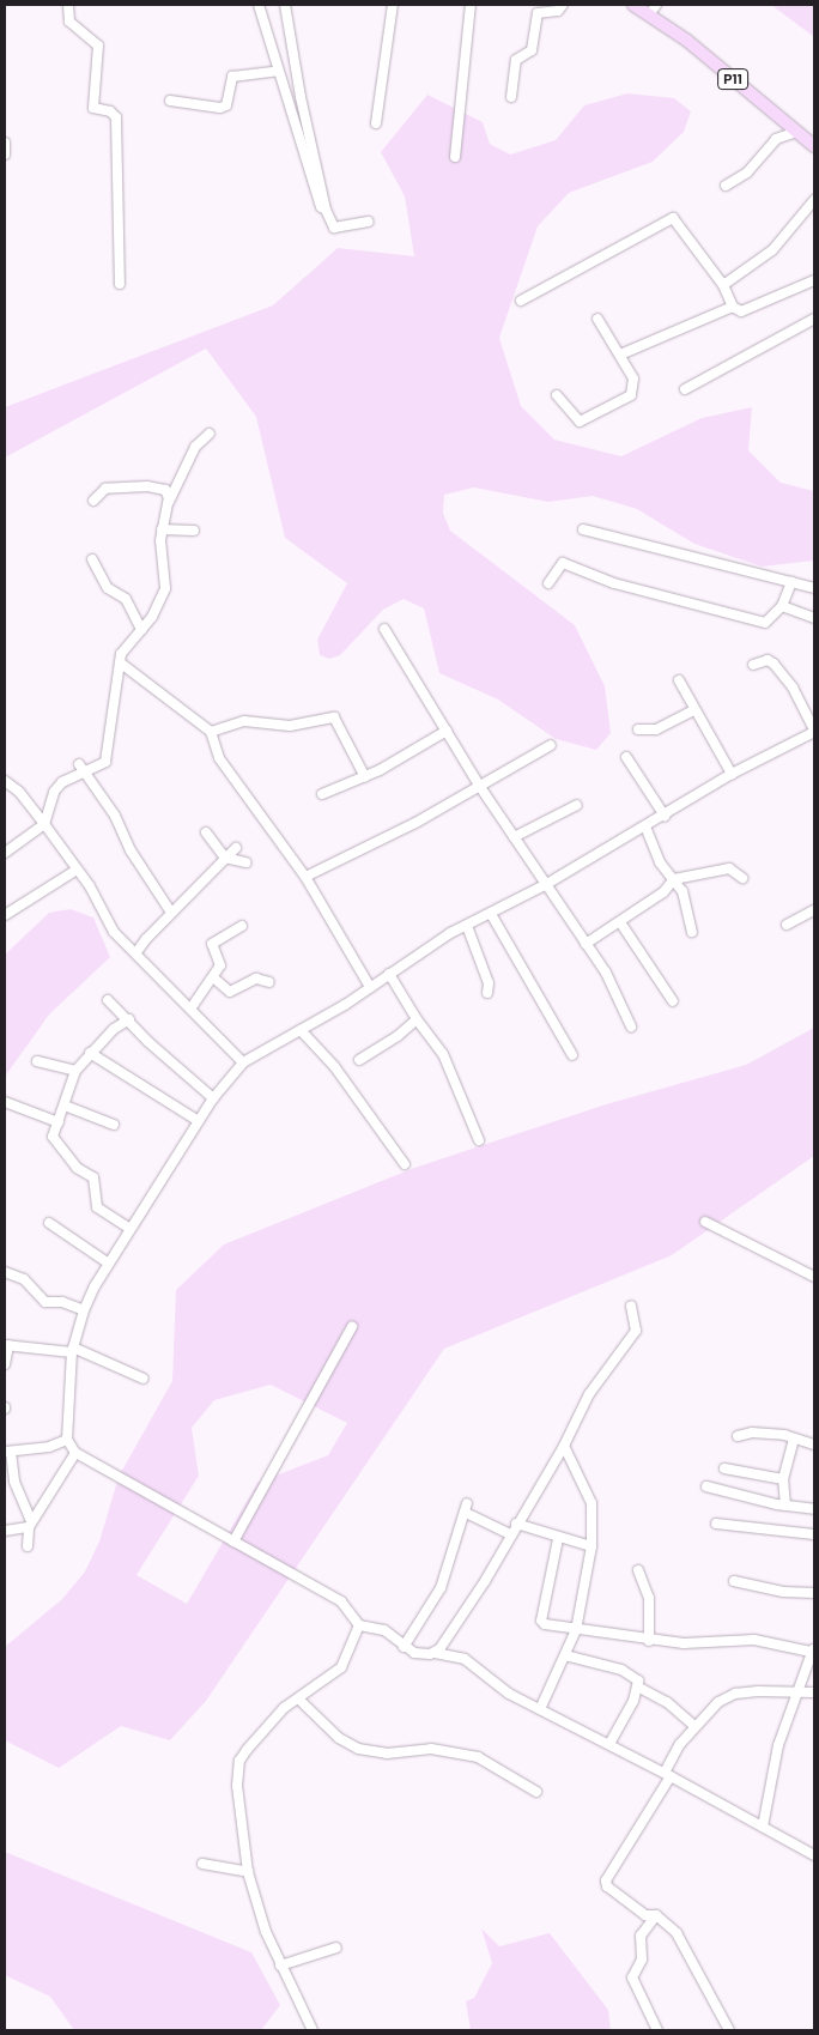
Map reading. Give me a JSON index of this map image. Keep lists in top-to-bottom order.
{
  "streets": {
    "main road": ["P11"]
  }
}
